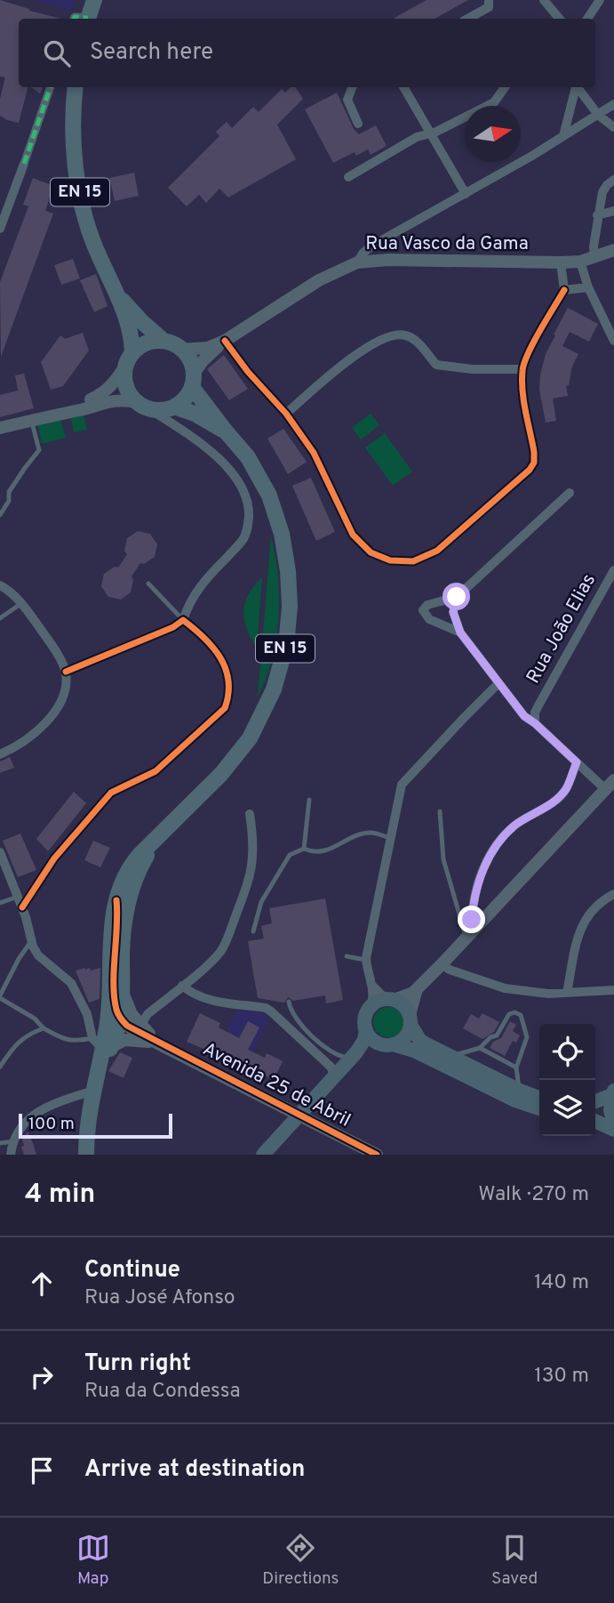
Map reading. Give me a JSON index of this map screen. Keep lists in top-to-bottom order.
{
  "streets": {
    "main road": ["EN 15"],
    "street": ["Rua Vasco da Gama", "Rua João Elias", "Avenida 25 de Abril"]
  },
  "crossings": [
    ["EN 15", "Rua Vasco da Gama"]
  ],
  "scale_bar": "100 m",
  "north": "right",
  "page": {
    "search": "Search here",
    "scale": "100 m",
    "heading": ["4 min", "Walk · 270 m"],
    "list": [
      ["Continue", "Rua José Afonso", "140 m"],
      ["Turn right", "Rua da Condessa", "130 m"],
      "Arrive at destination"
    ],
    "nav": ["Map", "Directions", "Saved"]
  }
}
